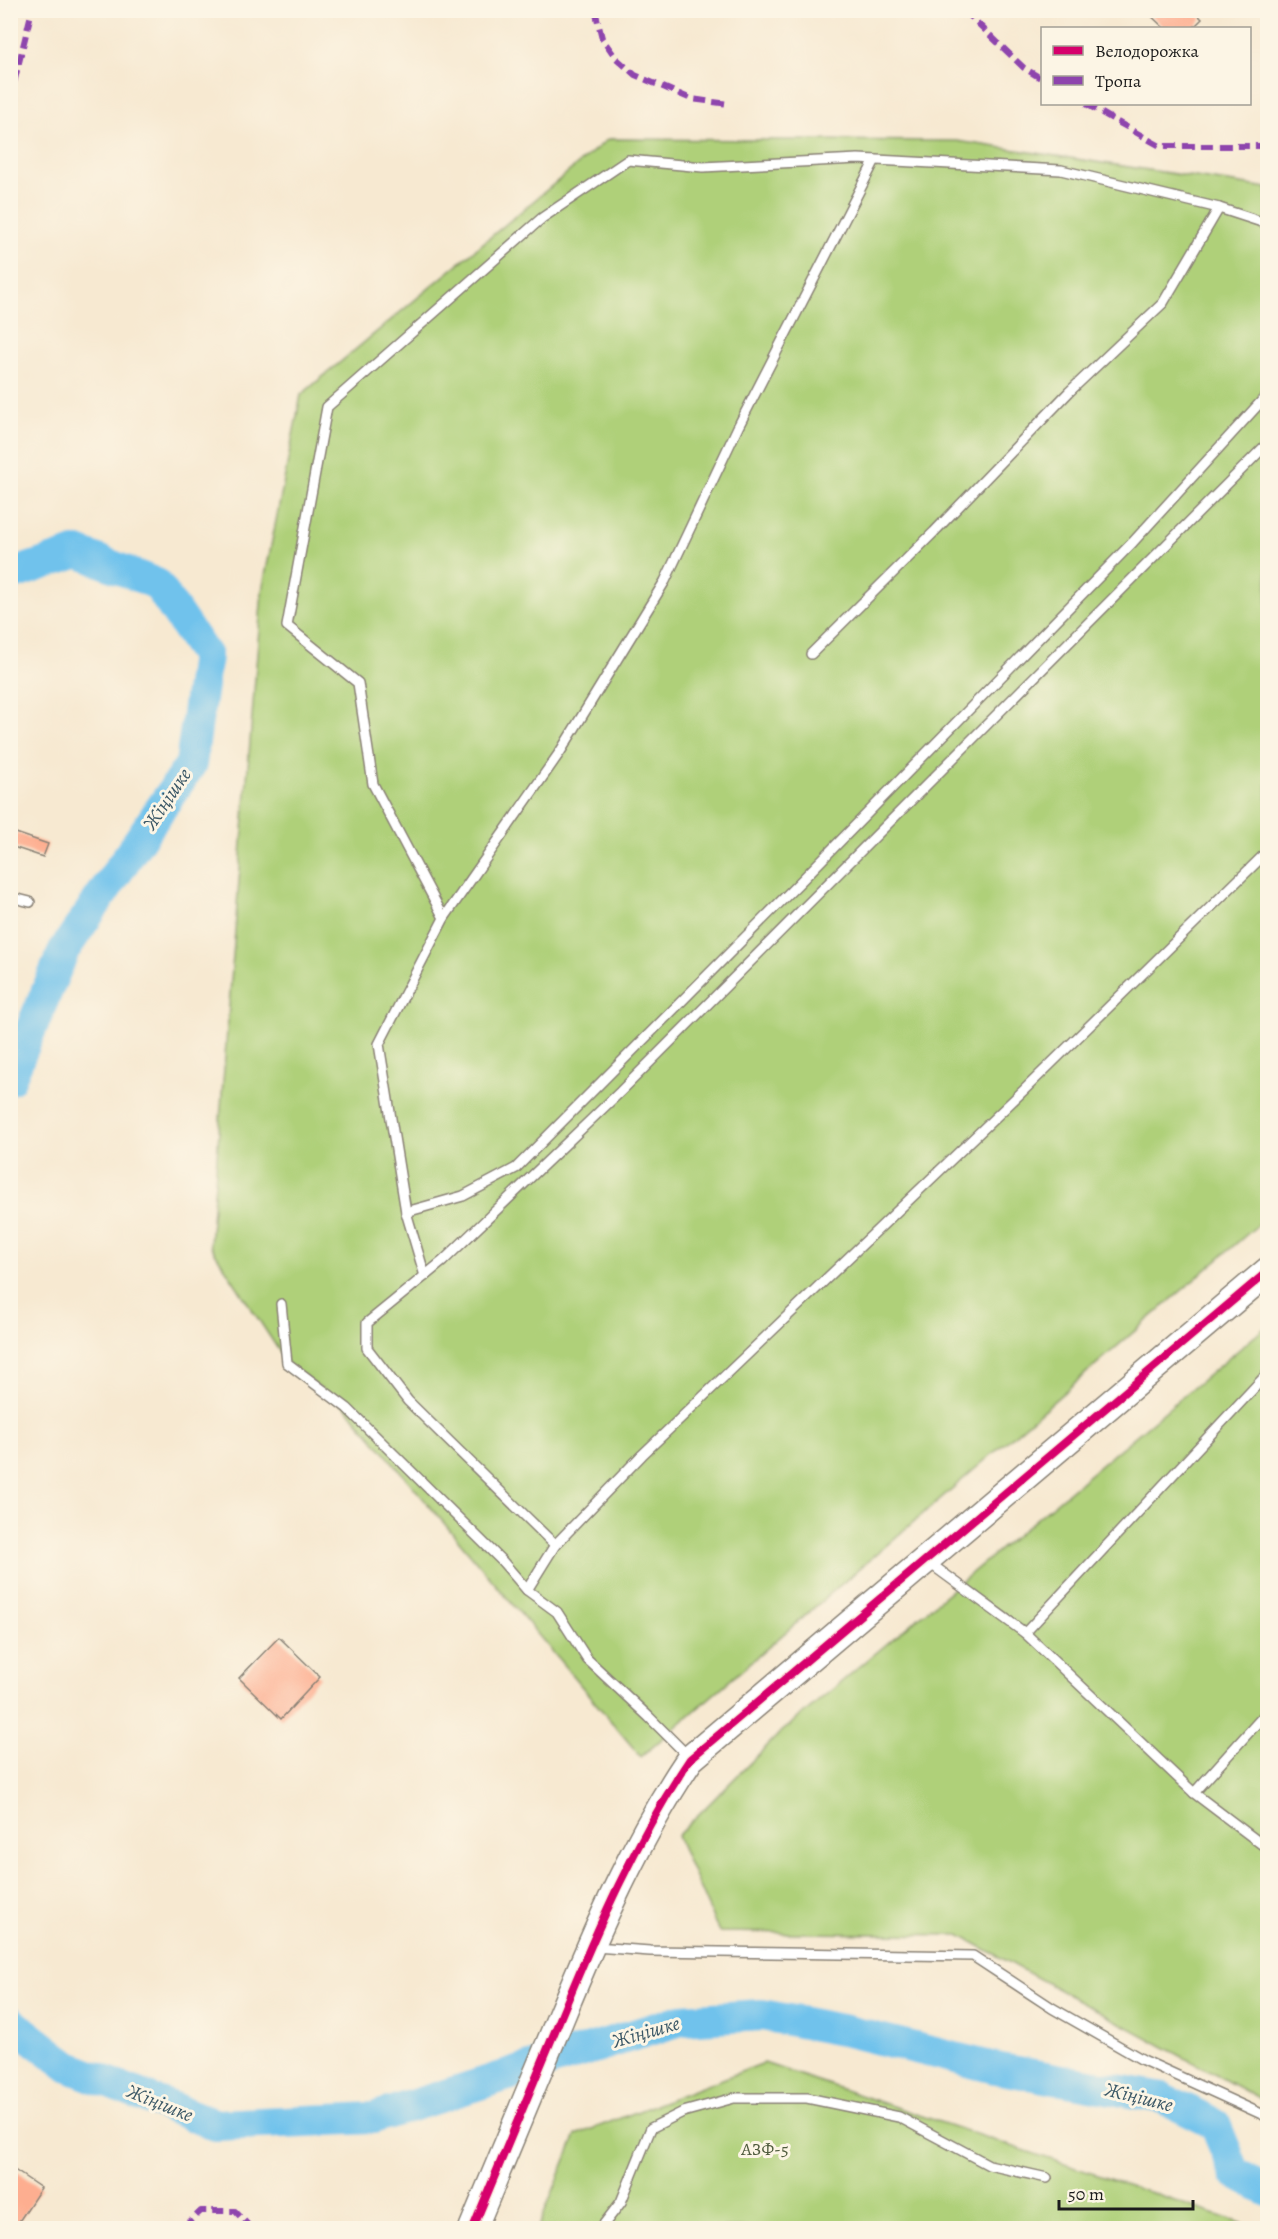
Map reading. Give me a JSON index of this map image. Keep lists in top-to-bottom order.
{
  "water": ["Жіңішке"],
  "parks": ["АЗФ-5"],
  "legend": ["Велодорожка", "Тропа"],
  "scale_bar": "50 m"
}
